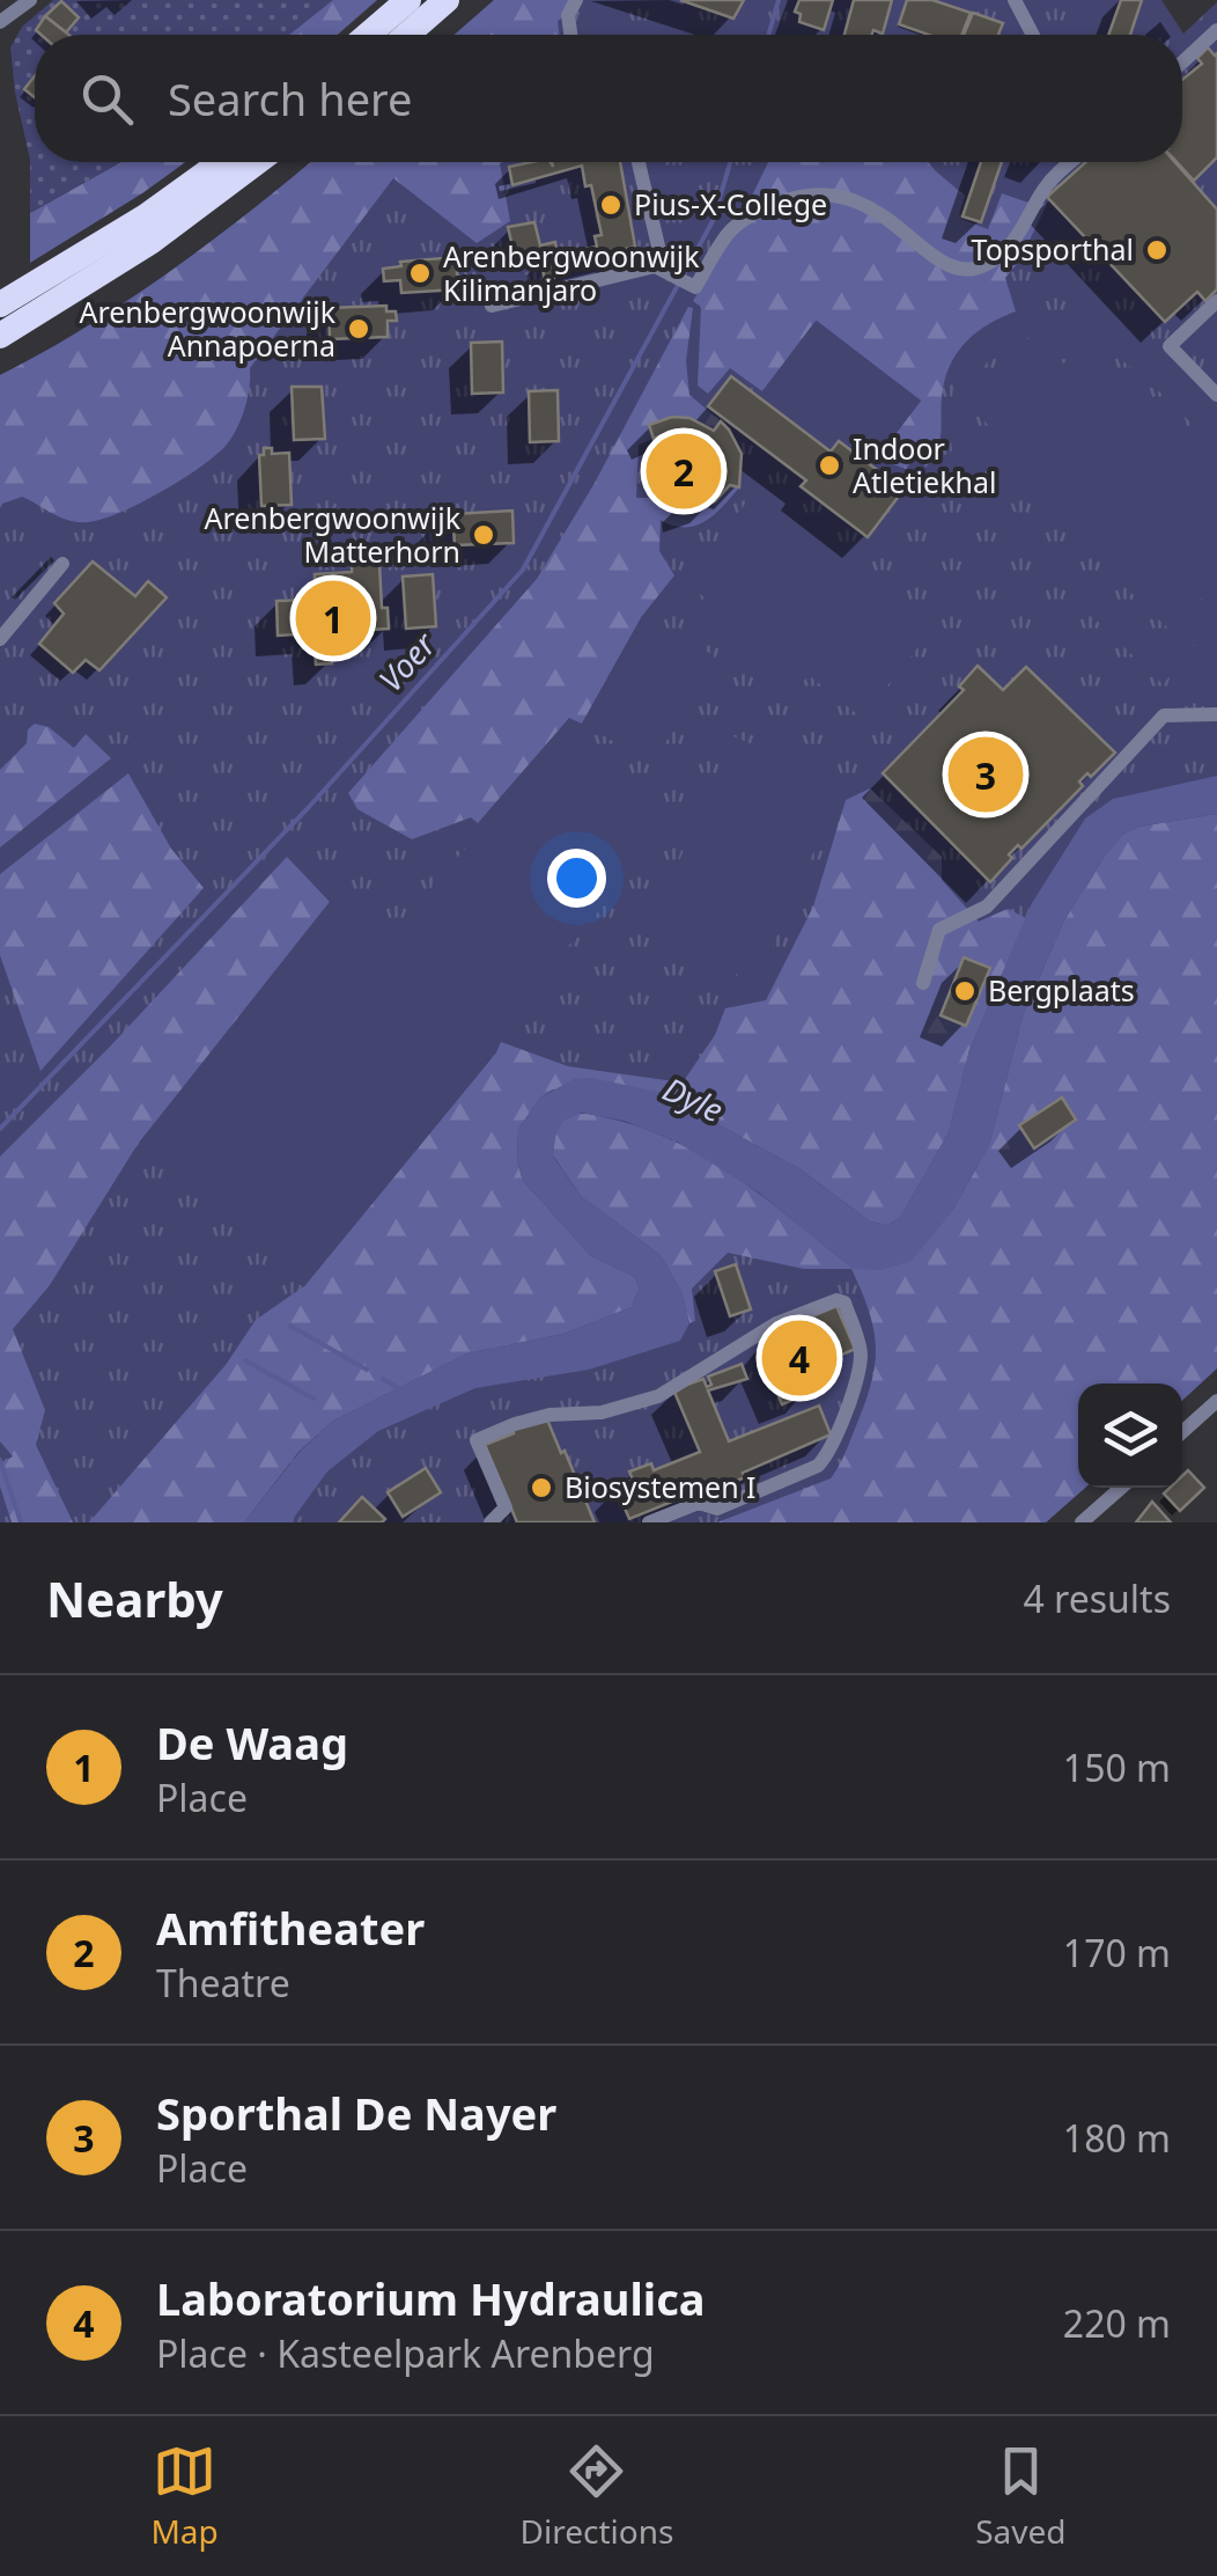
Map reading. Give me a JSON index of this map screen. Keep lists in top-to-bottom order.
{
  "water": ["Voer", "Dyle"],
  "places": [
    "Pius-X-College",
    "Topsporthal",
    "Arenbergwoonwijk Kilimanjaro",
    "Arenbergwoonwijk Annapoerna",
    "Indoor Atletiekhal",
    "Arenbergwoonwijk Matterhorn",
    "Bergplaats",
    "Biosystemen I"
  ],
  "page": {
    "search": "Search here",
    "pins": [
      "2",
      "1",
      "3",
      "4"
    ],
    "heading": ["Nearby", "4 results"],
    "list": [
      {
        "mark": "1",
        "name": "De Waag",
        "note": "Place",
        "value": "150 m"
      },
      {
        "mark": "2",
        "name": "Amfitheater",
        "note": "Theatre",
        "value": "170 m"
      },
      {
        "mark": "3",
        "name": "Sporthal De Nayer",
        "note": "Place",
        "value": "180 m"
      },
      {
        "mark": "4",
        "name": "Laboratorium Hydraulica",
        "note": "Place · Kasteelpark Arenberg",
        "value": "220 m"
      }
    ],
    "nav": ["Map", "Directions", "Saved"]
  }
}
